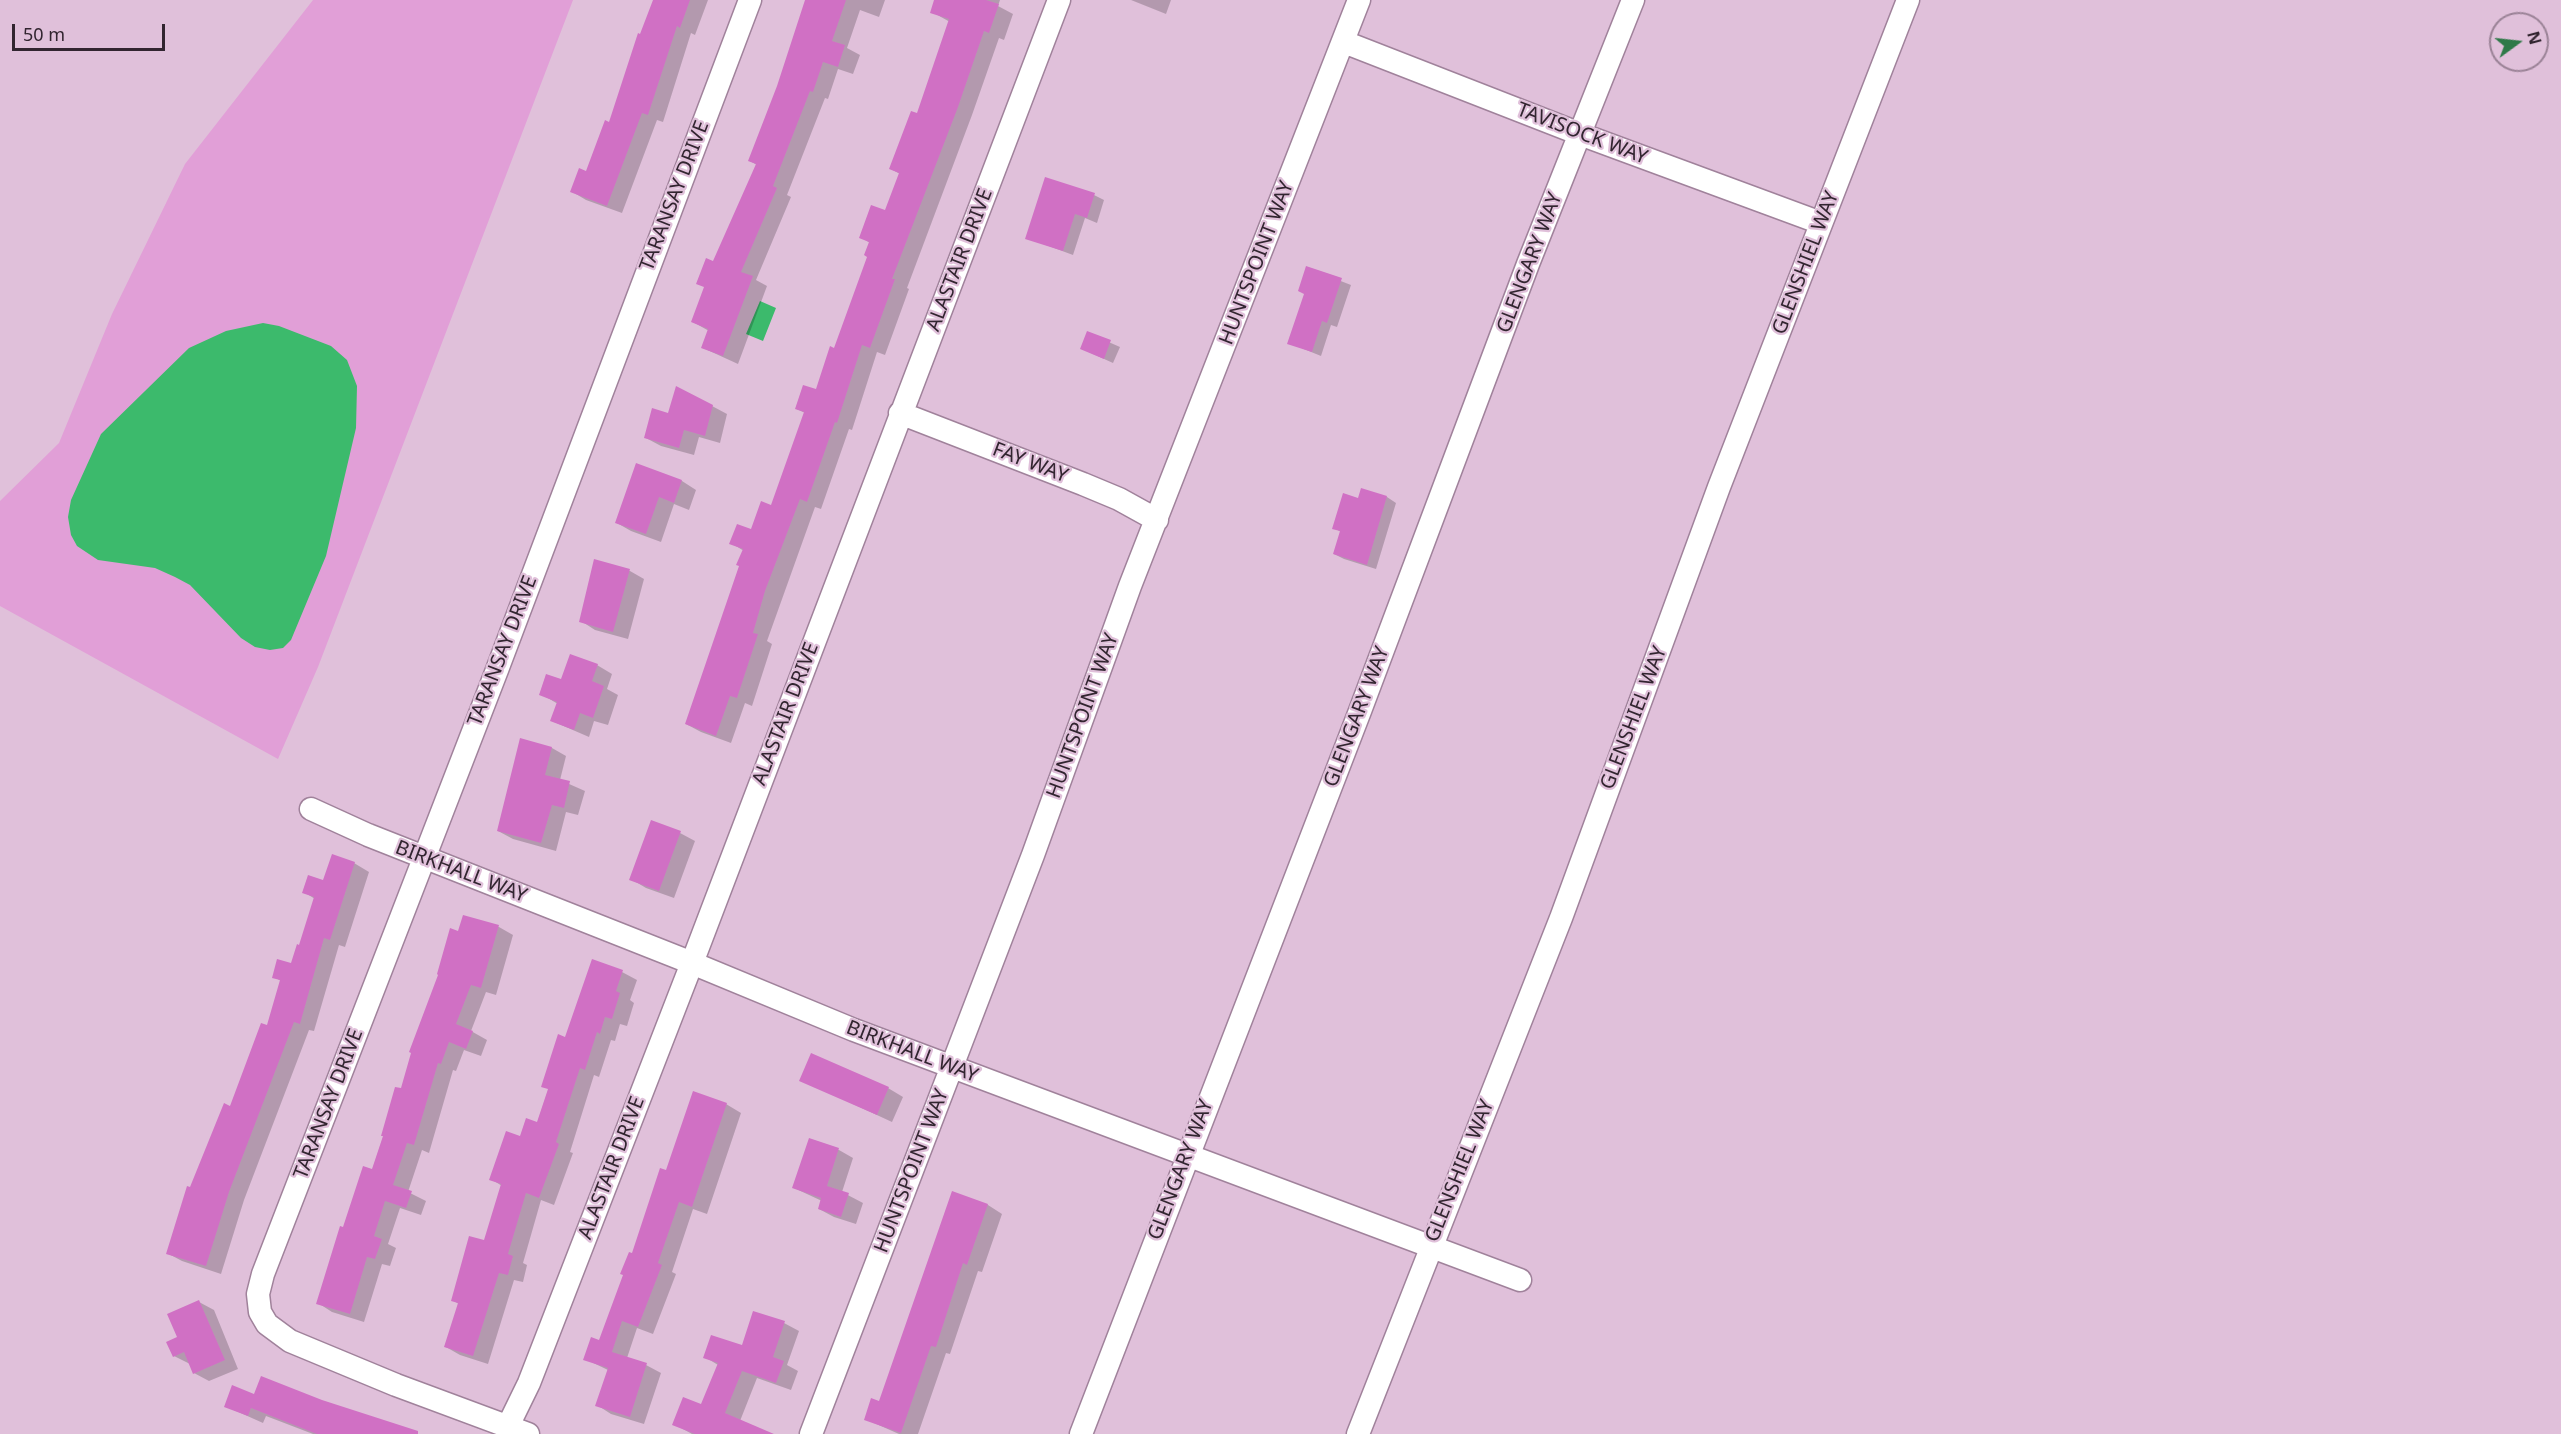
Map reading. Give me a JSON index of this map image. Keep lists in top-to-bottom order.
{
  "streets": {
    "street": [
      "TAVISOCK WAY",
      "TARANSAY DRIVE",
      "ALASTAIR DRIVE",
      "HUNTSPOINT WAY",
      "GLENGARY WAY",
      "GLENSHIEL WAY",
      "FAY WAY",
      "BIRKHALL WAY"
    ]
  },
  "crossings": [
    ["TAVISOCK WAY", "HUNTSPOINT WAY"],
    ["TAVISOCK WAY", "GLENGARY WAY"],
    ["TAVISOCK WAY", "GLENSHIEL WAY"],
    ["TARANSAY DRIVE", "ALASTAIR DRIVE"],
    ["TARANSAY DRIVE", "BIRKHALL WAY"],
    ["ALASTAIR DRIVE", "FAY WAY"],
    ["ALASTAIR DRIVE", "BIRKHALL WAY"],
    ["HUNTSPOINT WAY", "FAY WAY"],
    ["HUNTSPOINT WAY", "BIRKHALL WAY"],
    ["GLENGARY WAY", "BIRKHALL WAY"],
    ["GLENSHIEL WAY", "BIRKHALL WAY"]
  ],
  "scale_bar": "50 m",
  "north": "right"
}
